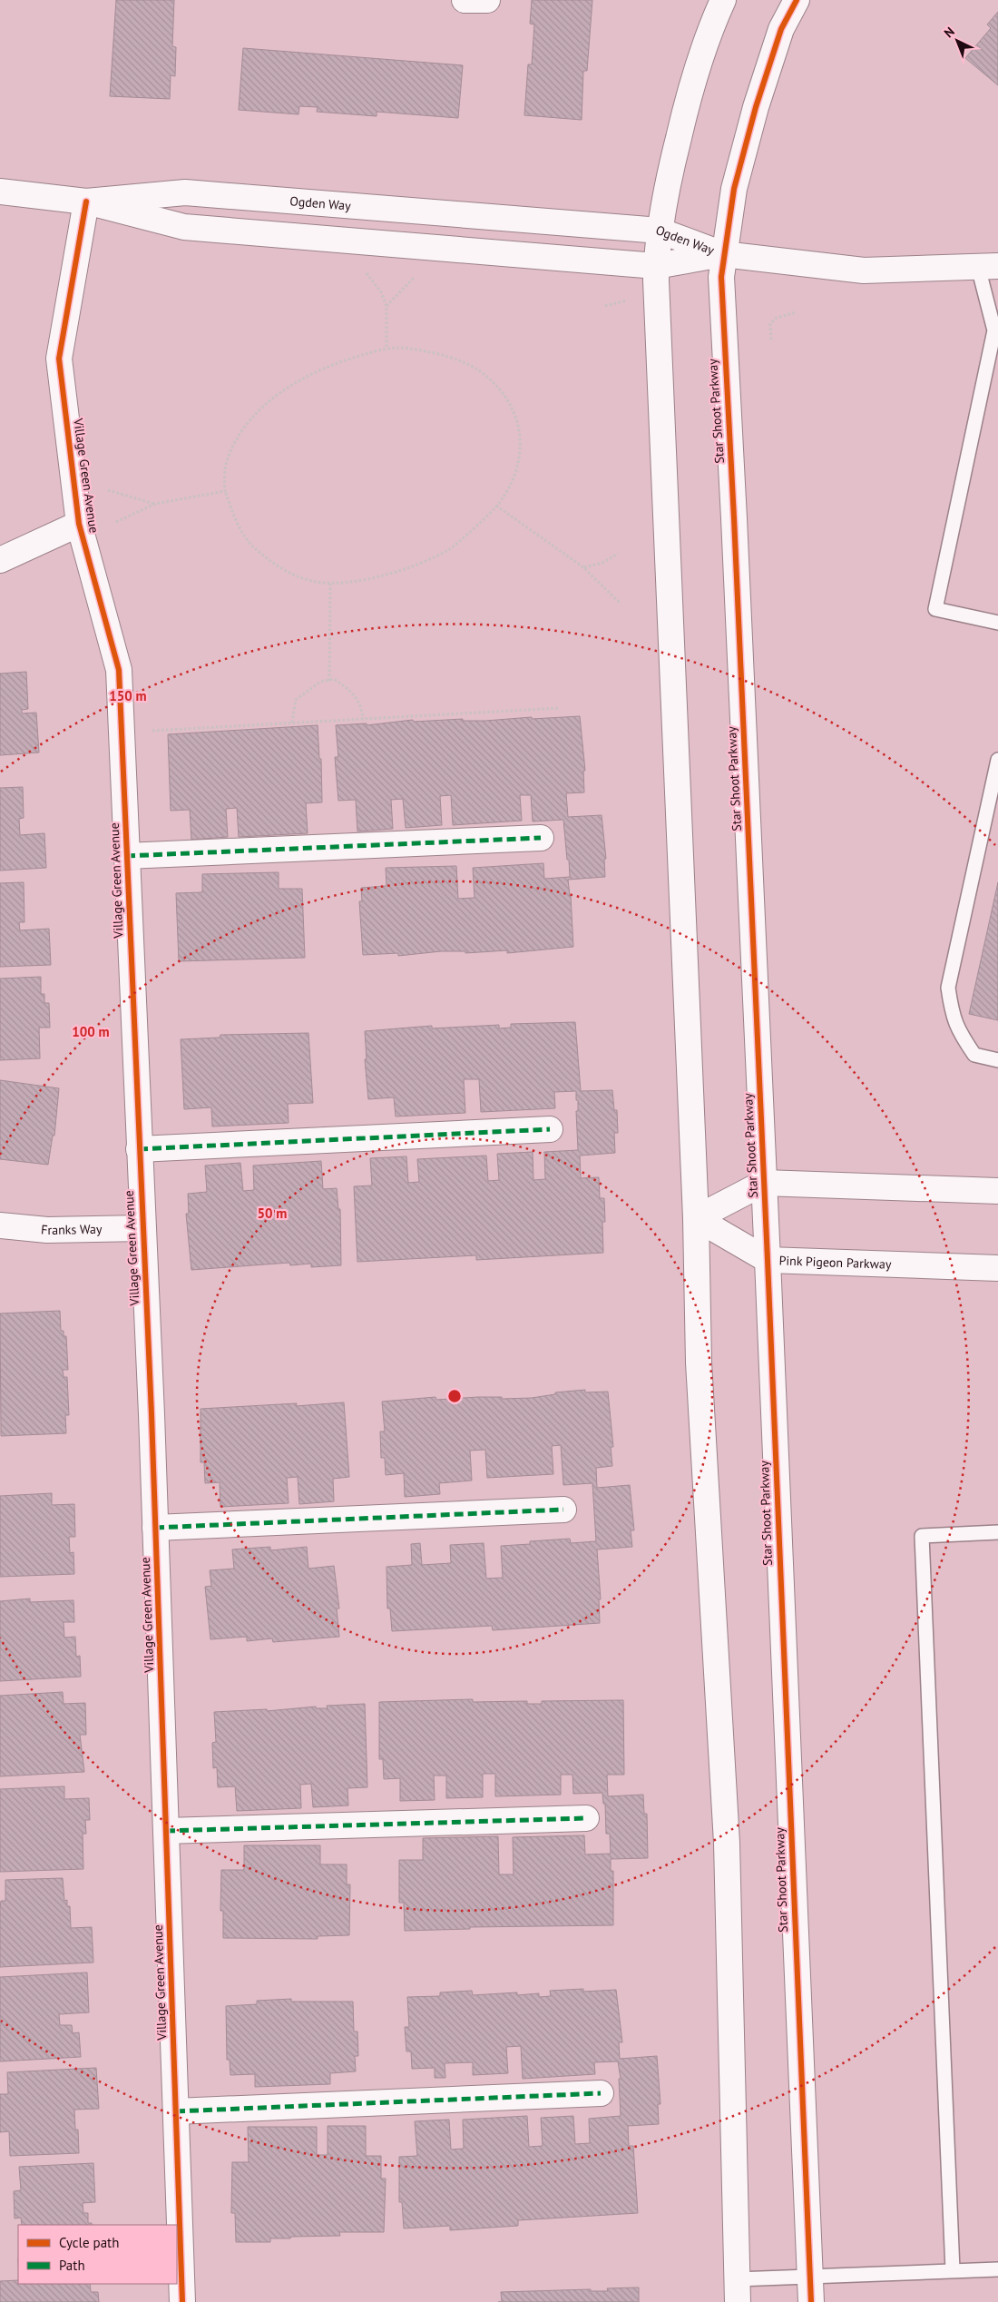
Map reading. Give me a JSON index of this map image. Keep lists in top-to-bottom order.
{
  "streets": {
    "street": [
      "Ogden Way",
      "Star Shoot Parkway",
      "Village Green Avenue",
      "Franks Way",
      "Pink Pigeon Parkway"
    ]
  },
  "crossings": [
    ["Ogden Way", "Star Shoot Parkway"],
    ["Ogden Way", "Village Green Avenue"],
    ["Star Shoot Parkway", "Pink Pigeon Parkway"],
    ["Village Green Avenue", "Franks Way"]
  ],
  "legend": ["Cycle path", "Path"],
  "north": "top left",
  "rings": ["150 m", "100 m", "50 m"]
}
